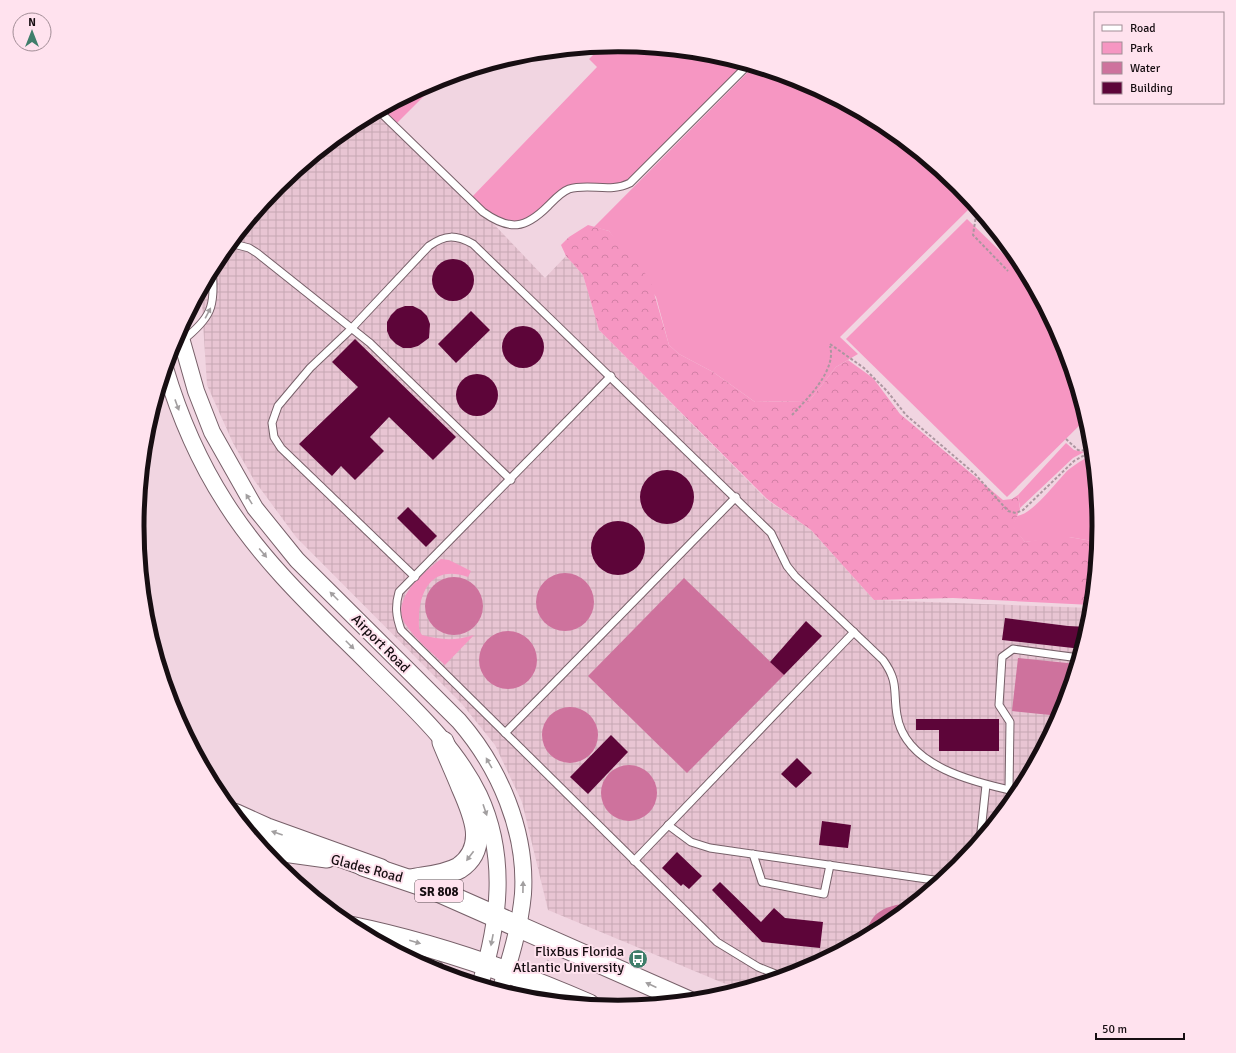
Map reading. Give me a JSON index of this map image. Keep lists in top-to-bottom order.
{
  "streets": {
    "main road": ["Glades Road", "SR 808"],
    "street": ["Airport Road"]
  },
  "crossings": [
    ["Airport Road", "Glades Road"]
  ],
  "places": {
    "bus stop": ["FlixBus Florida Atlantic University"]
  },
  "legend": [
    "Road",
    "Park",
    "Water",
    "Building"
  ],
  "scale_bar": "50 m",
  "north": "top"
}
